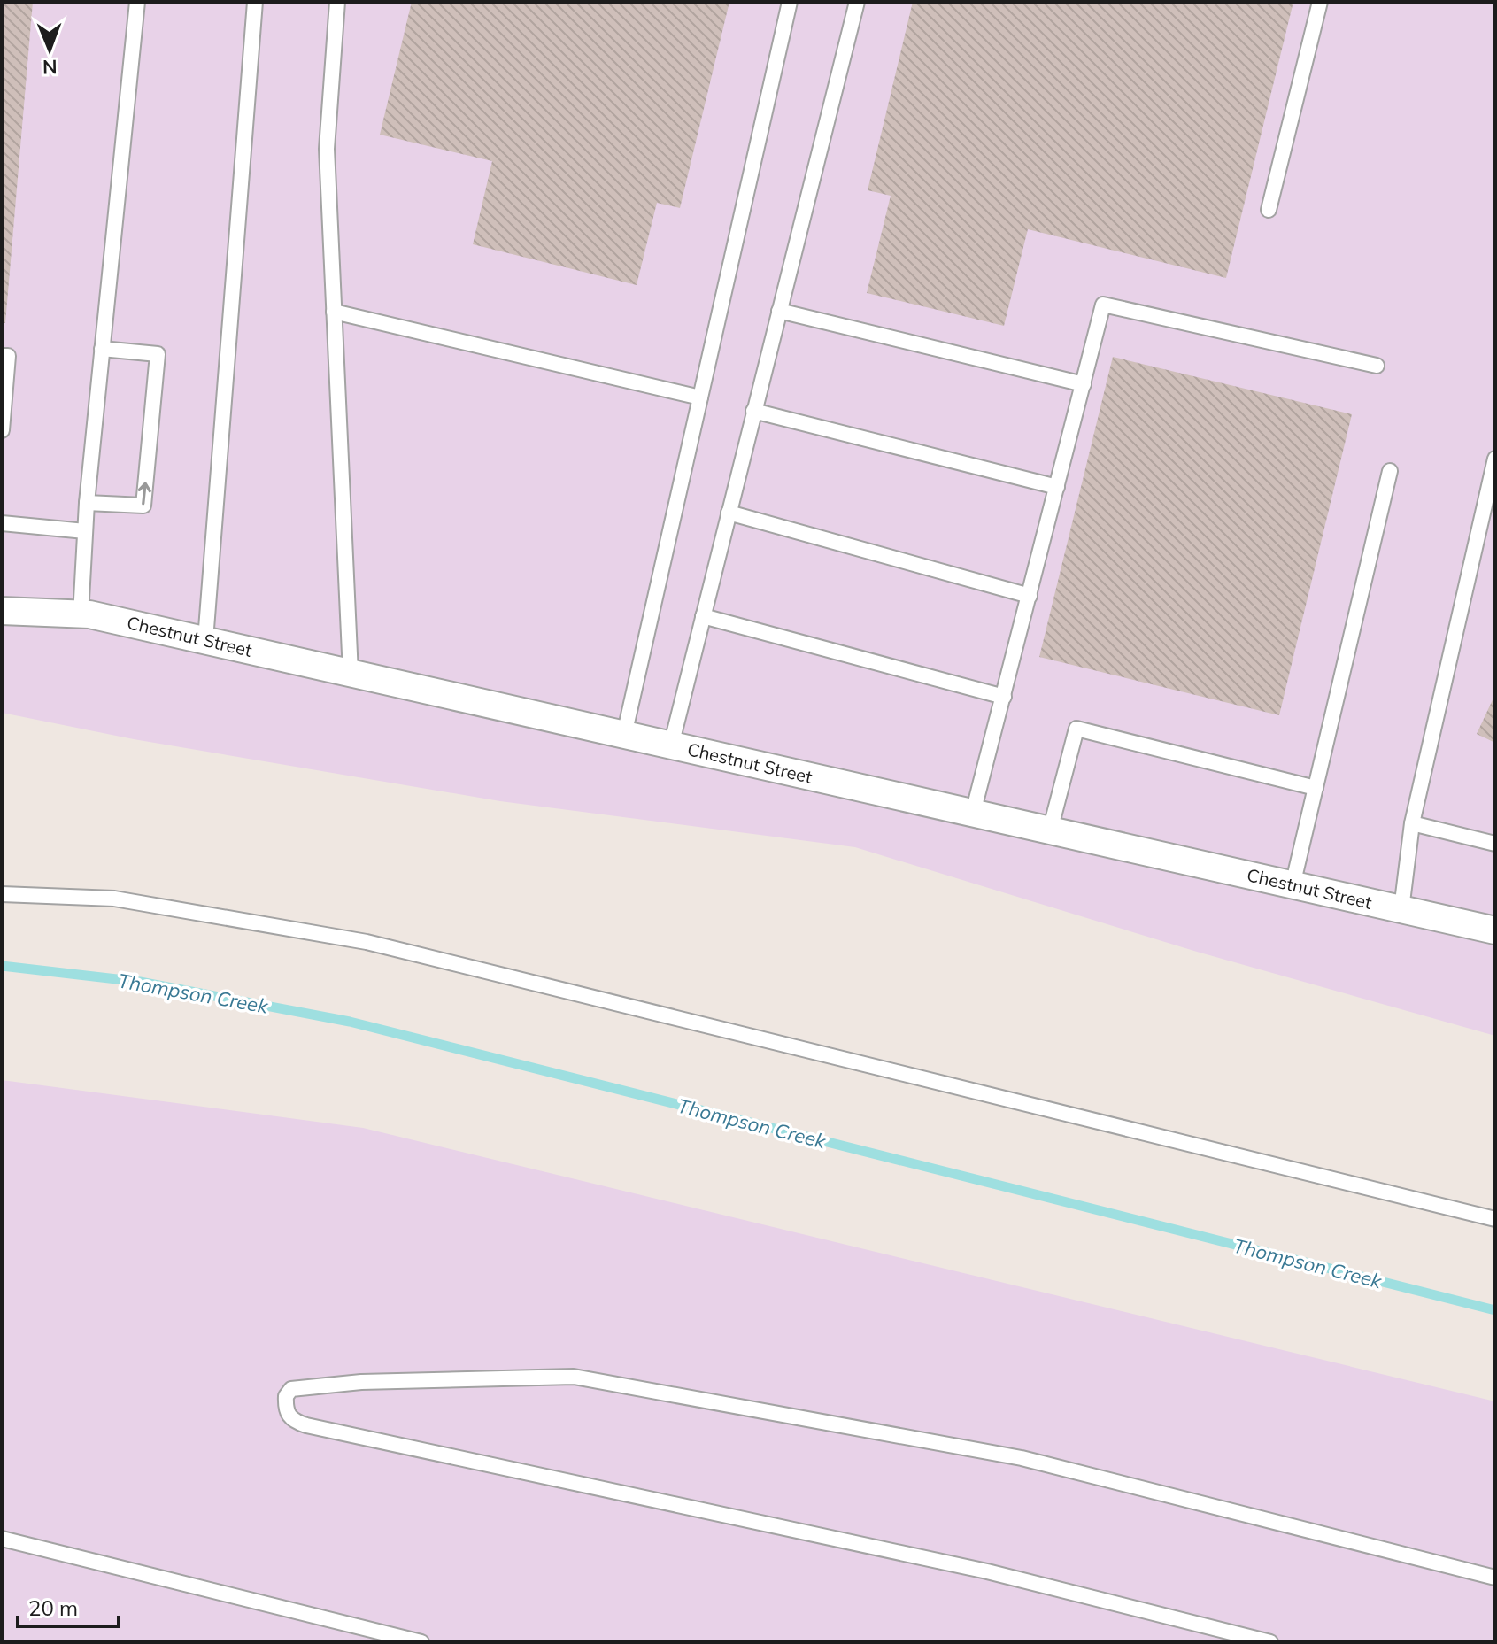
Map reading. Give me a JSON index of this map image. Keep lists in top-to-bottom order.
{
  "streets": {
    "street": ["Chestnut Street"]
  },
  "water": ["Thompson Creek"],
  "scale_bar": "20 m",
  "north": "bottom"
}
